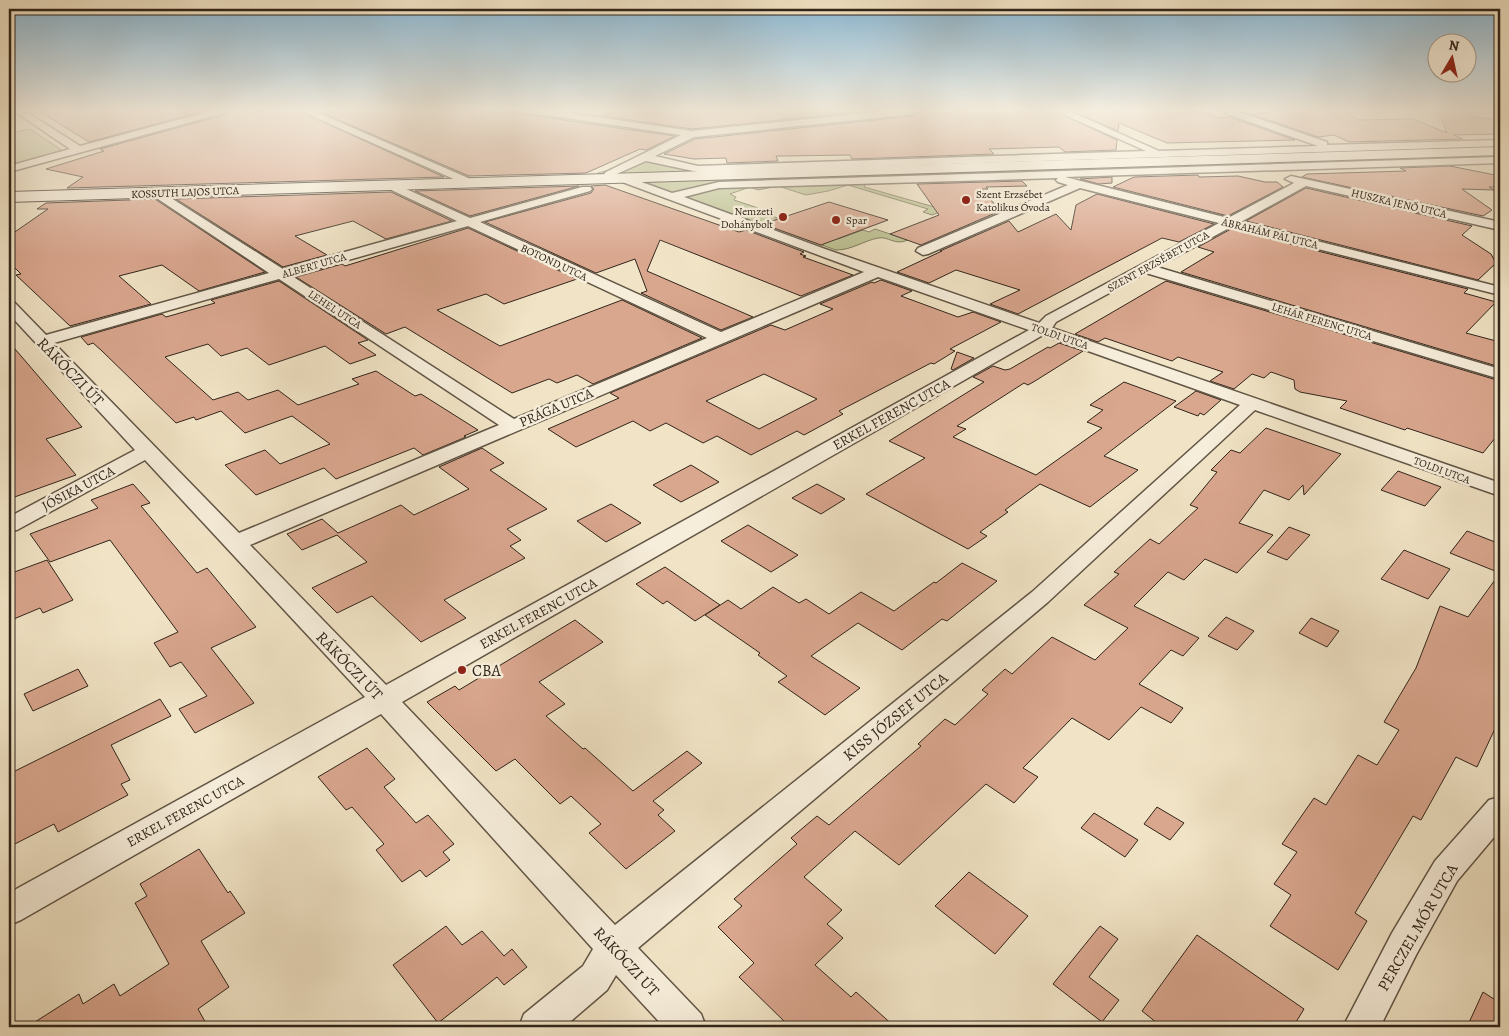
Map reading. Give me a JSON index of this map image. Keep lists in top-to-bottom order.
{
  "streets": {
    "street": [
      "KOSSUTH LAJOS UTCA",
      "HUSZKA JENŐ UTCA",
      "ÁBRAHÁM PÁL UTCA",
      "SZENT ERZSÉBET UTCA",
      "BOTOND UTCA",
      "ALBERT UTCA",
      "LEHEL UTCA",
      "LEHÁR FERENC UTCA",
      "TOLDI UTCA",
      "RÁKÓCZI ÚT",
      "PRÁGA UTCA",
      "ERKEL FERENC UTCA",
      "JÓSIKA UTCA",
      "KISS JÓZSEF UTCA",
      "PERCZEL MÓR UTCA"
    ]
  },
  "crossings": [
    ["KOSSUTH LAJOS UTCA", "BOTOND UTCA"],
    ["KOSSUTH LAJOS UTCA", "LEHEL UTCA"],
    ["KOSSUTH LAJOS UTCA", "TOLDI UTCA"],
    ["HUSZKA JENŐ UTCA", "SZENT ERZSÉBET UTCA"],
    ["ÁBRAHÁM PÁL UTCA", "SZENT ERZSÉBET UTCA"],
    ["SZENT ERZSÉBET UTCA", "LEHÁR FERENC UTCA"],
    ["SZENT ERZSÉBET UTCA", "TOLDI UTCA"],
    ["SZENT ERZSÉBET UTCA", "ERKEL FERENC UTCA"],
    ["BOTOND UTCA", "ALBERT UTCA"],
    ["BOTOND UTCA", "PRÁGA UTCA"],
    ["ALBERT UTCA", "LEHEL UTCA"],
    ["ALBERT UTCA", "RÁKÓCZI ÚT"],
    ["LEHEL UTCA", "PRÁGA UTCA"],
    ["TOLDI UTCA", "PRÁGA UTCA"],
    ["TOLDI UTCA", "ERKEL FERENC UTCA"],
    ["TOLDI UTCA", "KISS JÓZSEF UTCA"],
    ["RÁKÓCZI ÚT", "PRÁGA UTCA"],
    ["RÁKÓCZI ÚT", "ERKEL FERENC UTCA"],
    ["RÁKÓCZI ÚT", "JÓSIKA UTCA"],
    ["RÁKÓCZI ÚT", "KISS JÓZSEF UTCA"]
  ],
  "places": [
    "Szent Erzsébet Katolikus Óvoda",
    "Nemzeti Dohánybolt",
    "Spar",
    "CBA"
  ],
  "north": "top"
}
